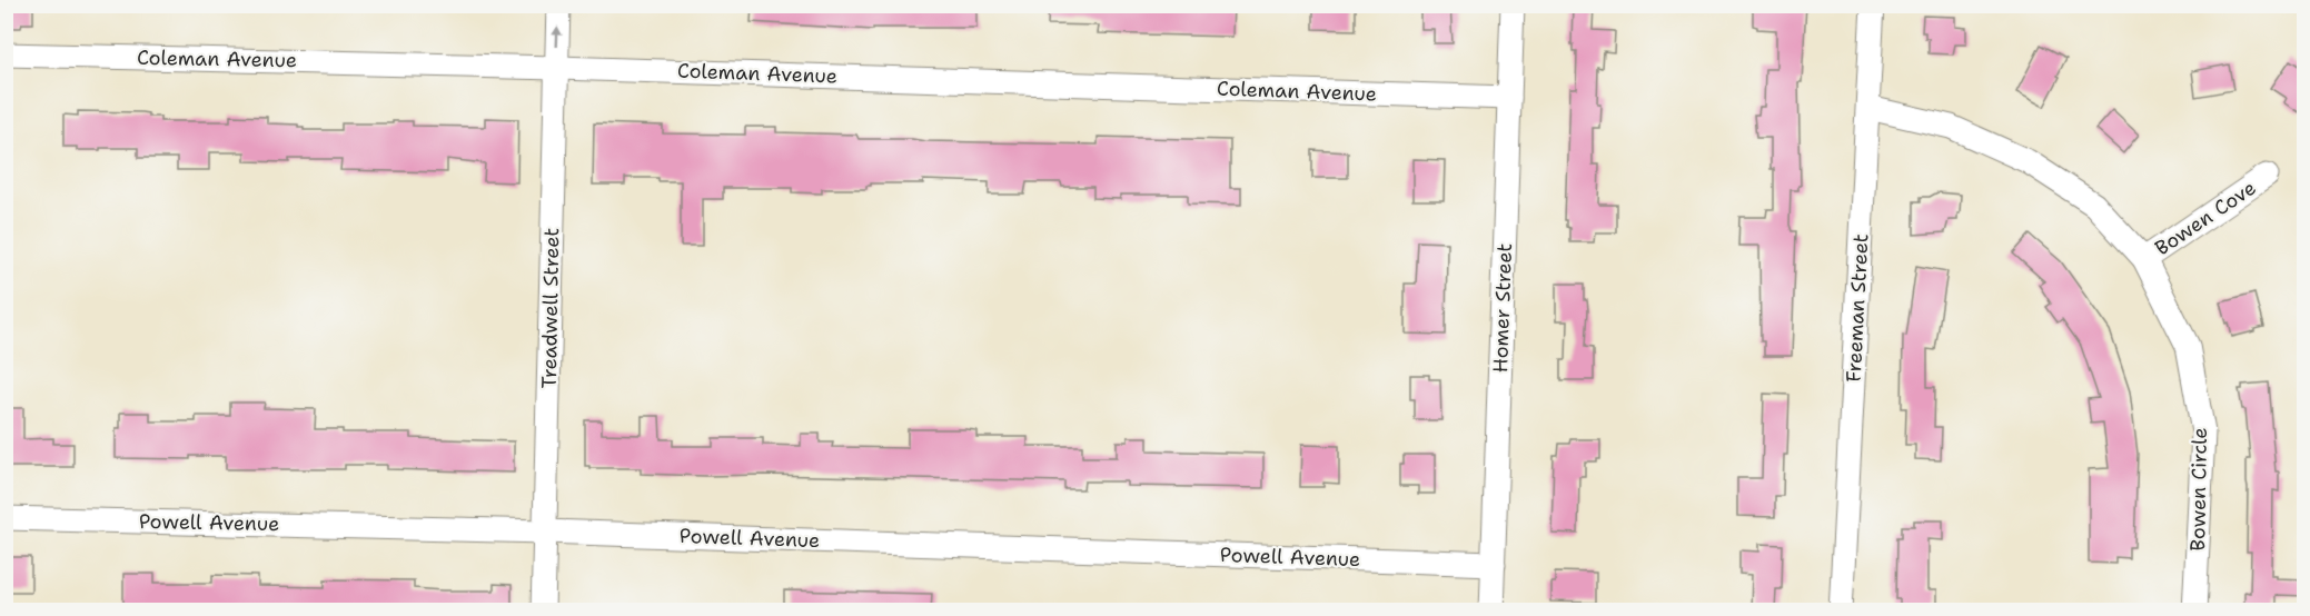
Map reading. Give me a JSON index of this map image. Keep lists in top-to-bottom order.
{
  "streets": {
    "street": [
      "Coleman Avenue",
      "Bowen Cove",
      "Treadwell Street",
      "Homer Street",
      "Freeman Street",
      "Bowen Circle",
      "Powell Avenue"
    ]
  },
  "crossings": [
    ["Coleman Avenue", "Treadwell Street"],
    ["Coleman Avenue", "Homer Street"],
    ["Bowen Cove", "Bowen Circle"],
    ["Treadwell Street", "Powell Avenue"],
    ["Homer Street", "Powell Avenue"],
    ["Freeman Street", "Bowen Circle"]
  ]
}
